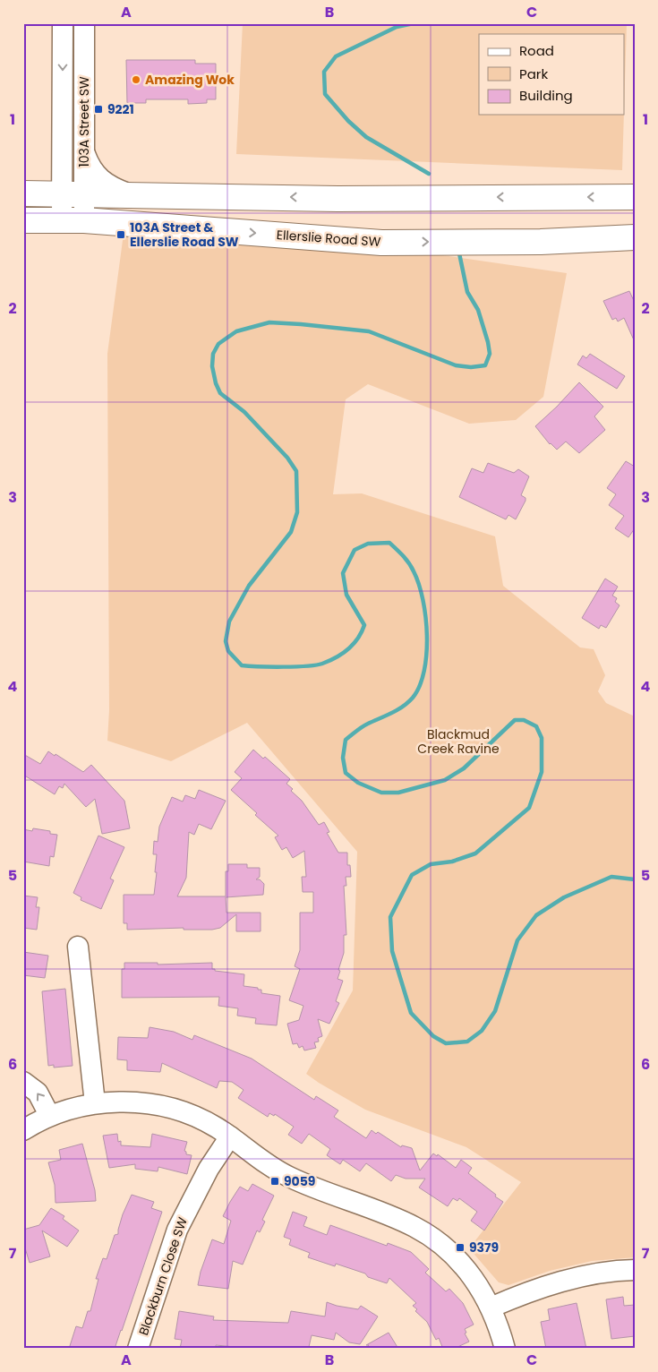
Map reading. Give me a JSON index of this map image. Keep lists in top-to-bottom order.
{
  "streets": {
    "main road": ["Ellerslie Road SW"],
    "street": ["103A Street SW", "Blackburn Close SW"]
  },
  "crossings": [
    ["103A Street SW", "Ellerslie Road SW"]
  ],
  "parks": ["Blackmud Creek Ravine"],
  "places": {
    "other": ["Amazing Wok"],
    "transit": [
      "9221",
      "103A Street & Ellerslie Road SW",
      "9059",
      "9379"
    ]
  },
  "legend": ["Road", "Park", "Building"],
  "grid": {
    "columns": ["A", "B", "C"],
    "rows": [
      "1",
      "2",
      "3",
      "4",
      "5",
      "6",
      "7"
    ]
  }
}
